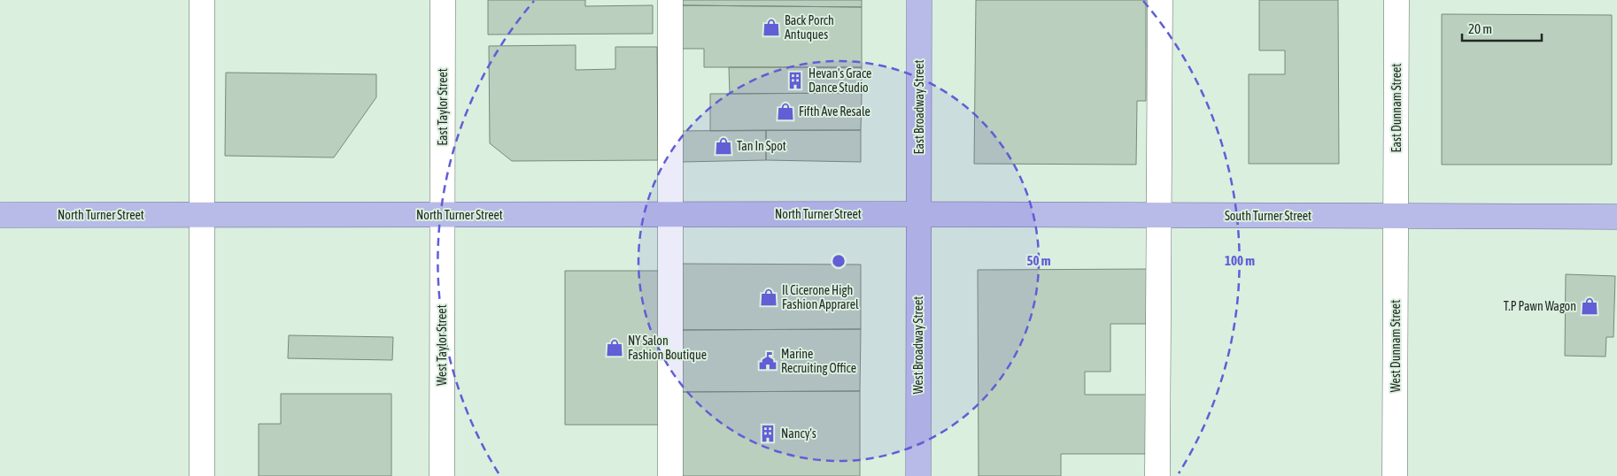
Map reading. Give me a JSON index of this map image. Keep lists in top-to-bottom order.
{
  "streets": {
    "main road": [
      "East Broadway Street",
      "North Turner Street",
      "South Turner Street",
      "West Broadway Street"
    ],
    "street": [
      "East Taylor Street",
      "East Dunnam Street",
      "West Taylor Street",
      "West Dunnam Street"
    ]
  },
  "crossings": [
    ["East Taylor Street", "North Turner Street"],
    ["East Taylor Street", "West Taylor Street"],
    ["East Broadway Street", "North Turner Street"],
    ["East Broadway Street", "South Turner Street"],
    ["East Broadway Street", "West Broadway Street"],
    ["East Dunnam Street", "South Turner Street"],
    ["East Dunnam Street", "West Dunnam Street"],
    ["North Turner Street", "South Turner Street"],
    ["North Turner Street", "West Taylor Street"],
    ["North Turner Street", "West Broadway Street"],
    ["South Turner Street", "West Broadway Street"],
    ["South Turner Street", "West Dunnam Street"]
  ],
  "places": {
    "shop": [
      "Back Porch Antuques",
      "Fifth Ave Resale",
      "Tan In Spot",
      "Il Cicerone High Fashion Apprarel",
      "T.P Pawn Wagon",
      "NY Salon Fashion Boutique"
    ],
    "building": ["Hevan's Grace Dance Studio", "Nancy's"],
    "public building": ["Marine Recruiting Office"]
  },
  "scale_bar": "20 m",
  "rings": ["50 m", "100 m"]
}
